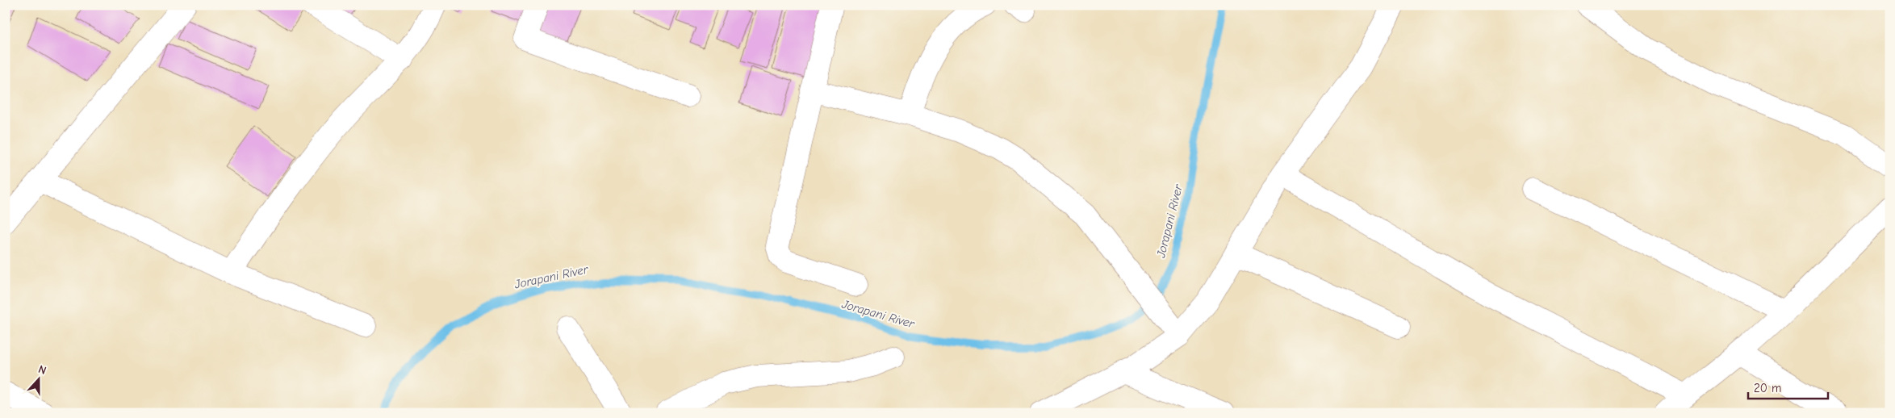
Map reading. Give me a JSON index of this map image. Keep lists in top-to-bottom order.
{
  "water": ["Jorapani River"],
  "scale_bar": "20 m",
  "north": "top"
}
